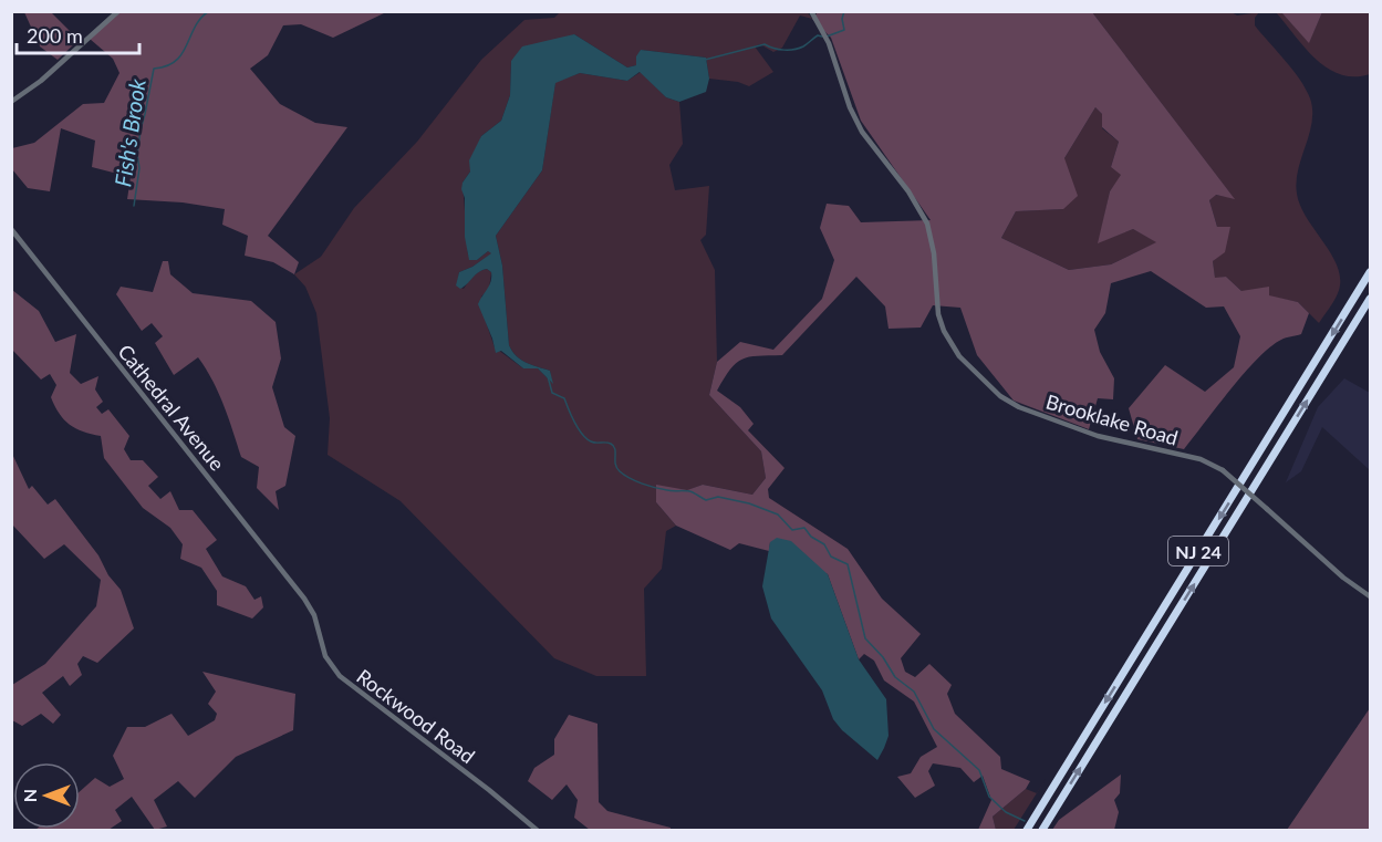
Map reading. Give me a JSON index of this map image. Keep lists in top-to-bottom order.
{
  "streets": {
    "highway": ["NJ 24"],
    "street": ["Cathedral Avenue", "Brooklake Road", "Rockwood Road"]
  },
  "crossings": [
    ["Cathedral Avenue", "Rockwood Road"]
  ],
  "water": ["Fish's Brook"],
  "scale_bar": "200 m",
  "north": "left"
}
